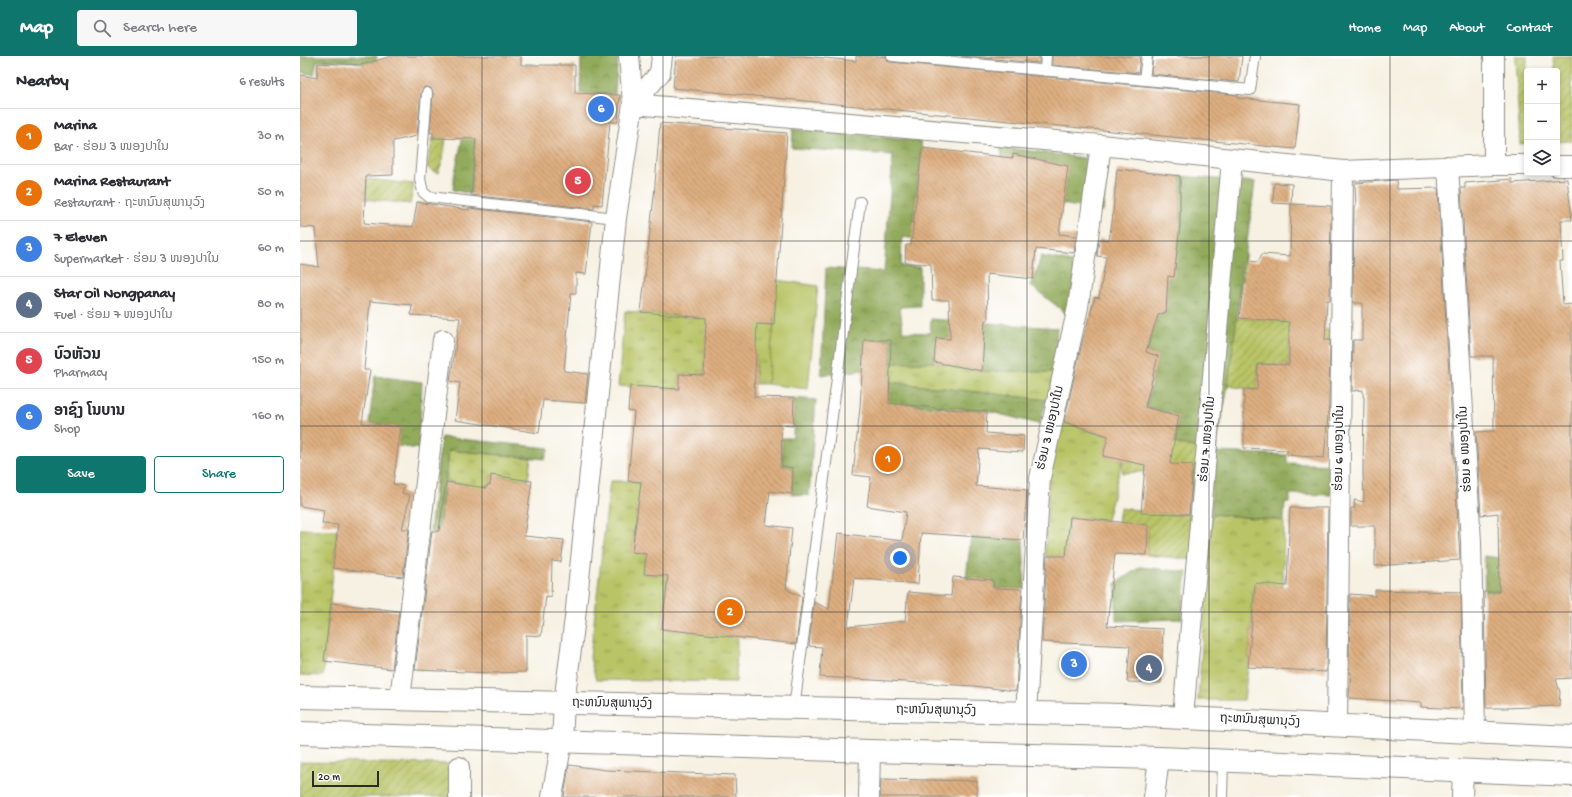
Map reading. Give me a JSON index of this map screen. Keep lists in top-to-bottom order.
{
  "streets": {
    "highway": ["ຖະຫນົນສຸພານຸວົງ"],
    "street": [
      "ຮ່ອມ 3 ໜອງປາໃນ",
      "ຮ່ອມ 7 ໜອງປາໃນ",
      "ຮ່ອມ 6 ໜອງປາໃນ",
      "ຮ່ອມ 8 ໜອງປາໃນ"
    ]
  },
  "crossings": [
    ["ຮ່ອມ 3 ໜອງປາໃນ", "ຖະຫນົນສຸພານຸວົງ"],
    ["ຮ່ອມ 7 ໜອງປາໃນ", "ຖະຫນົນສຸພານຸວົງ"],
    ["ຮ່ອມ 6 ໜອງປາໃນ", "ຖະຫນົນສຸພານຸວົງ"],
    ["ຮ່ອມ 8 ໜອງປາໃນ", "ຖະຫນົນສຸພານຸວົງ"]
  ],
  "scale_bar": "20 m",
  "page": {
    "header": "Map",
    "search": "Search here",
    "nav": [
      "Home",
      "Map",
      "About",
      "Contact"
    ],
    "heading": ["Nearby", "6 results"],
    "map_buttons": ["+", "−"],
    "pins": [
      "6",
      "5",
      "1",
      "2",
      "3",
      "4"
    ],
    "list": [
      {
        "mark": "1",
        "name": "Marina",
        "note": "Bar · ຮ່ອມ 3 ໜອງປາໃນ",
        "value": "30 m"
      },
      {
        "mark": "2",
        "name": "Marina Restaurant",
        "note": "Restaurant · ຖະຫນົນສຸພານຸວົງ",
        "value": "50 m"
      },
      {
        "mark": "3",
        "name": "7 Eleven",
        "note": "Supermarket · ຮ່ອມ 3 ໜອງປາໃນ",
        "value": "60 m"
      },
      {
        "mark": "4",
        "name": "Star Oil Nongpanay",
        "note": "Fuel · ຮ່ອມ 7 ໜອງປາໃນ",
        "value": "80 m"
      },
      {
        "mark": "5",
        "name": "ບົວຫັວນ",
        "note": "Pharmacy",
        "value": "150 m"
      },
      {
        "mark": "6",
        "name": "ອາຊົງ ໂນບານ",
        "note": "Shop",
        "value": "160 m"
      }
    ],
    "buttons": ["Save", "Share"],
    "scale": "20 m"
  }
}
